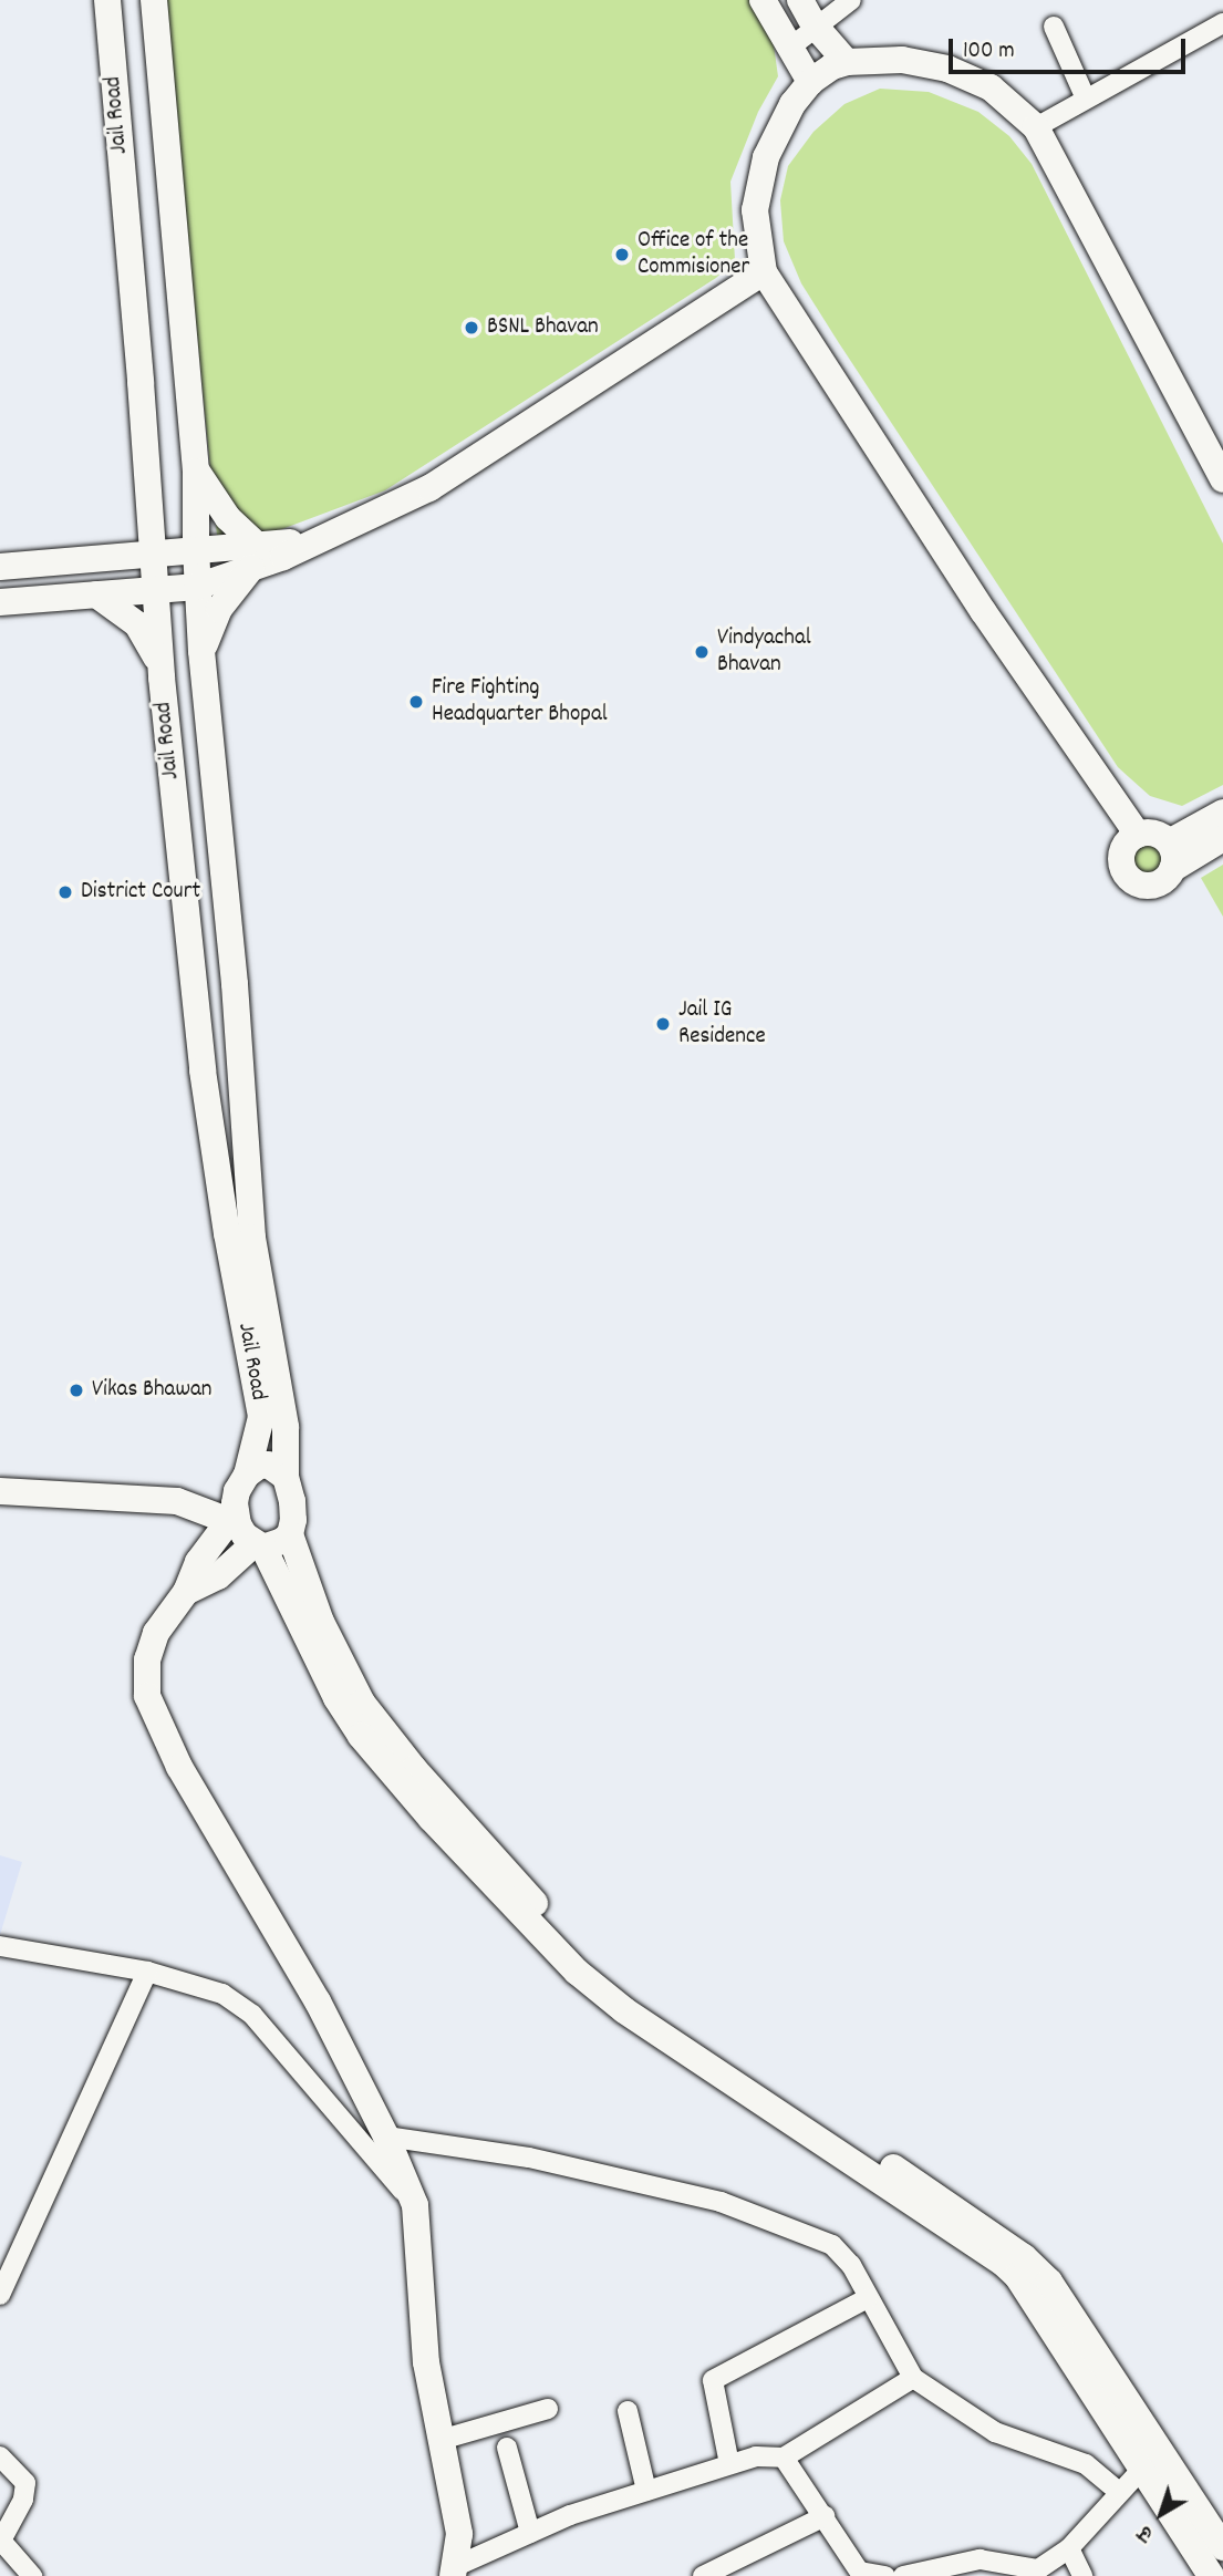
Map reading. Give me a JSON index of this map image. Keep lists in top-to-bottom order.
{
  "streets": {
    "main road": ["Jail Road"]
  },
  "places": [
    "Office of the Commisioner",
    "BSNL Bhavan",
    "Vindyachal Bhavan",
    "Fire Fighting Headquarter Bhopal",
    "District Court",
    "Jail IG Residence",
    "Vikas Bhawan"
  ],
  "scale_bar": "100 m",
  "north": "bottom left"
}
